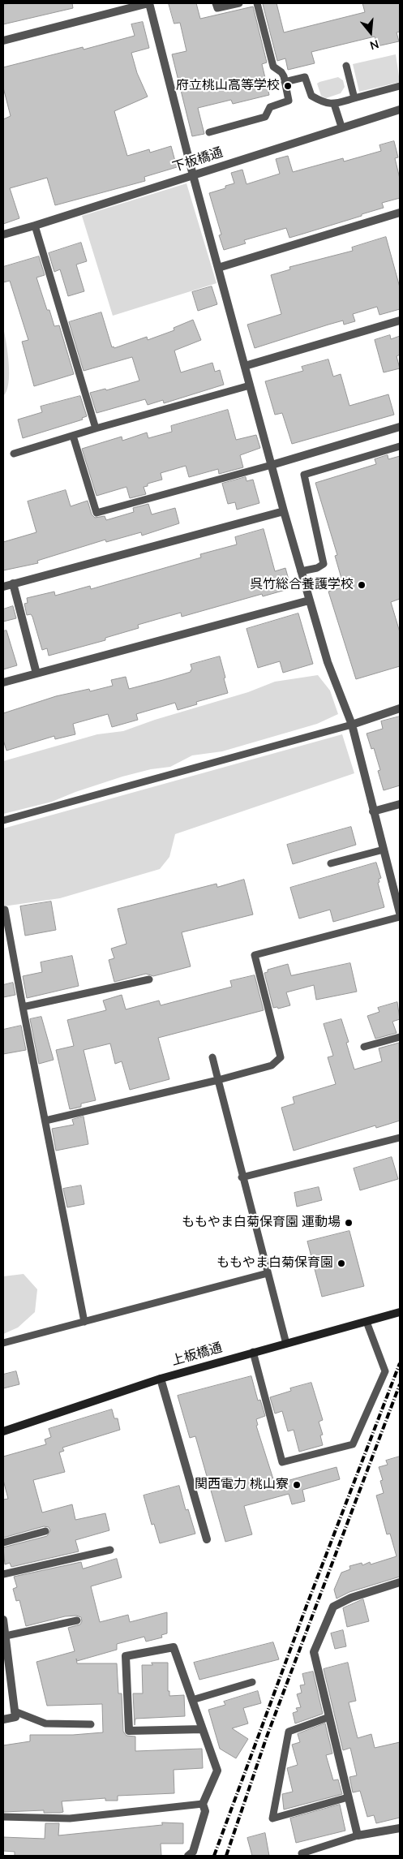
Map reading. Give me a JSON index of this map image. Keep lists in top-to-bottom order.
{
  "streets": {
    "street": ["下板橋通", "上板橋通"]
  },
  "places": [
    "府立桃山高等学校",
    "呉竹総合養護学校",
    "ももやま白菊保育園 運動場",
    "ももやま白菊保育園",
    "関西電力 桃山寮"
  ],
  "north": "bottom"
}
